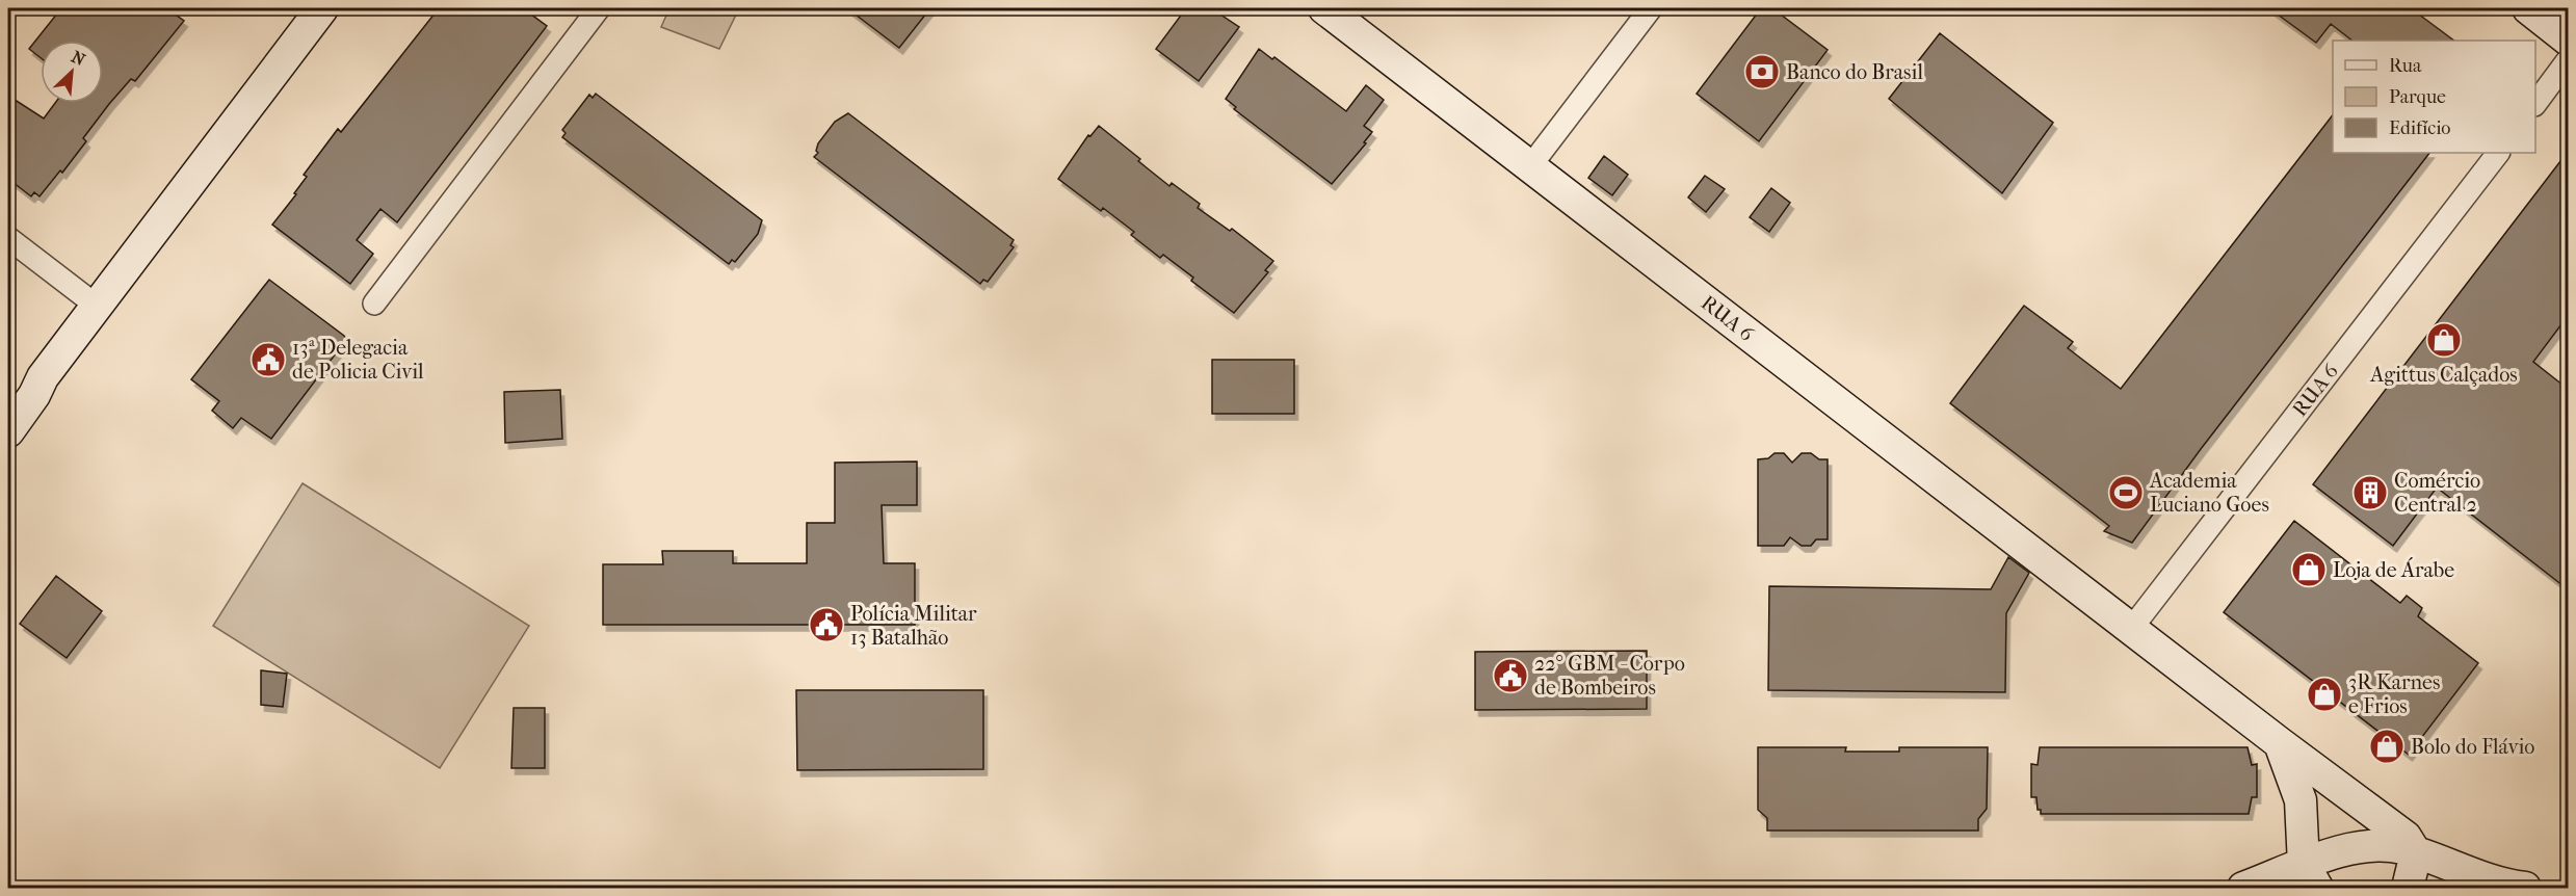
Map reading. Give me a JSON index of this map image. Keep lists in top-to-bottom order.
{
  "streets": {
    "street": ["RUA 6"]
  },
  "places": {
    "bank": ["Banco do Brasil"],
    "shop": [
      "Agittus Calçados",
      "Loja de Árabe",
      "3R Karnes e Frios",
      "Bolo do Flávio"
    ],
    "public building": ["13ª Delegacia de Policia Civil", "Polícia Militar 13 Batalhão", "22° GBM - Corpo de Bombeiros"],
    "sports": ["Academia Luciano Goes"],
    "building": ["Comércio Central 2"]
  },
  "legend": ["Rua", "Parque", "Edifício"],
  "north": "top right"
}
